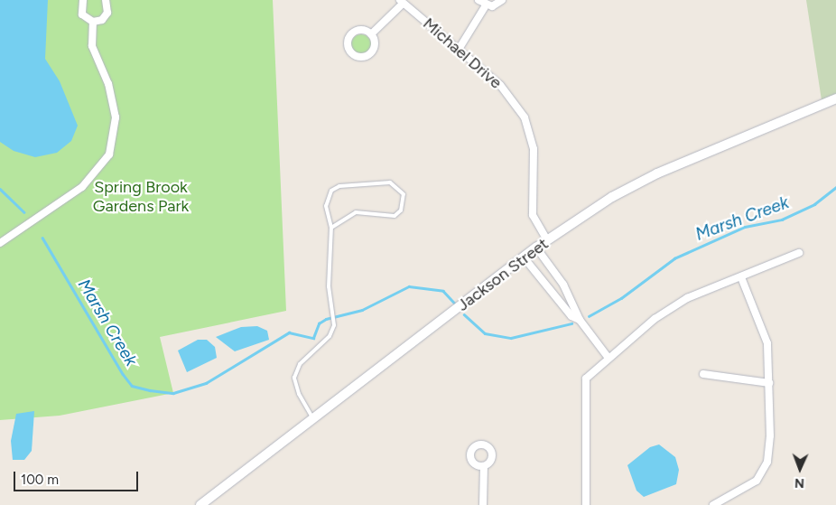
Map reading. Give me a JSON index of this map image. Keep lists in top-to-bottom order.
{
  "streets": {
    "street": ["Michael Drive", "Jackson Street"]
  },
  "crossings": [
    ["Michael Drive", "Jackson Street"]
  ],
  "water": ["Marsh Creek"],
  "parks": ["Spring Brook Gardens Park"],
  "scale_bar": "100 m",
  "north": "bottom"
}
